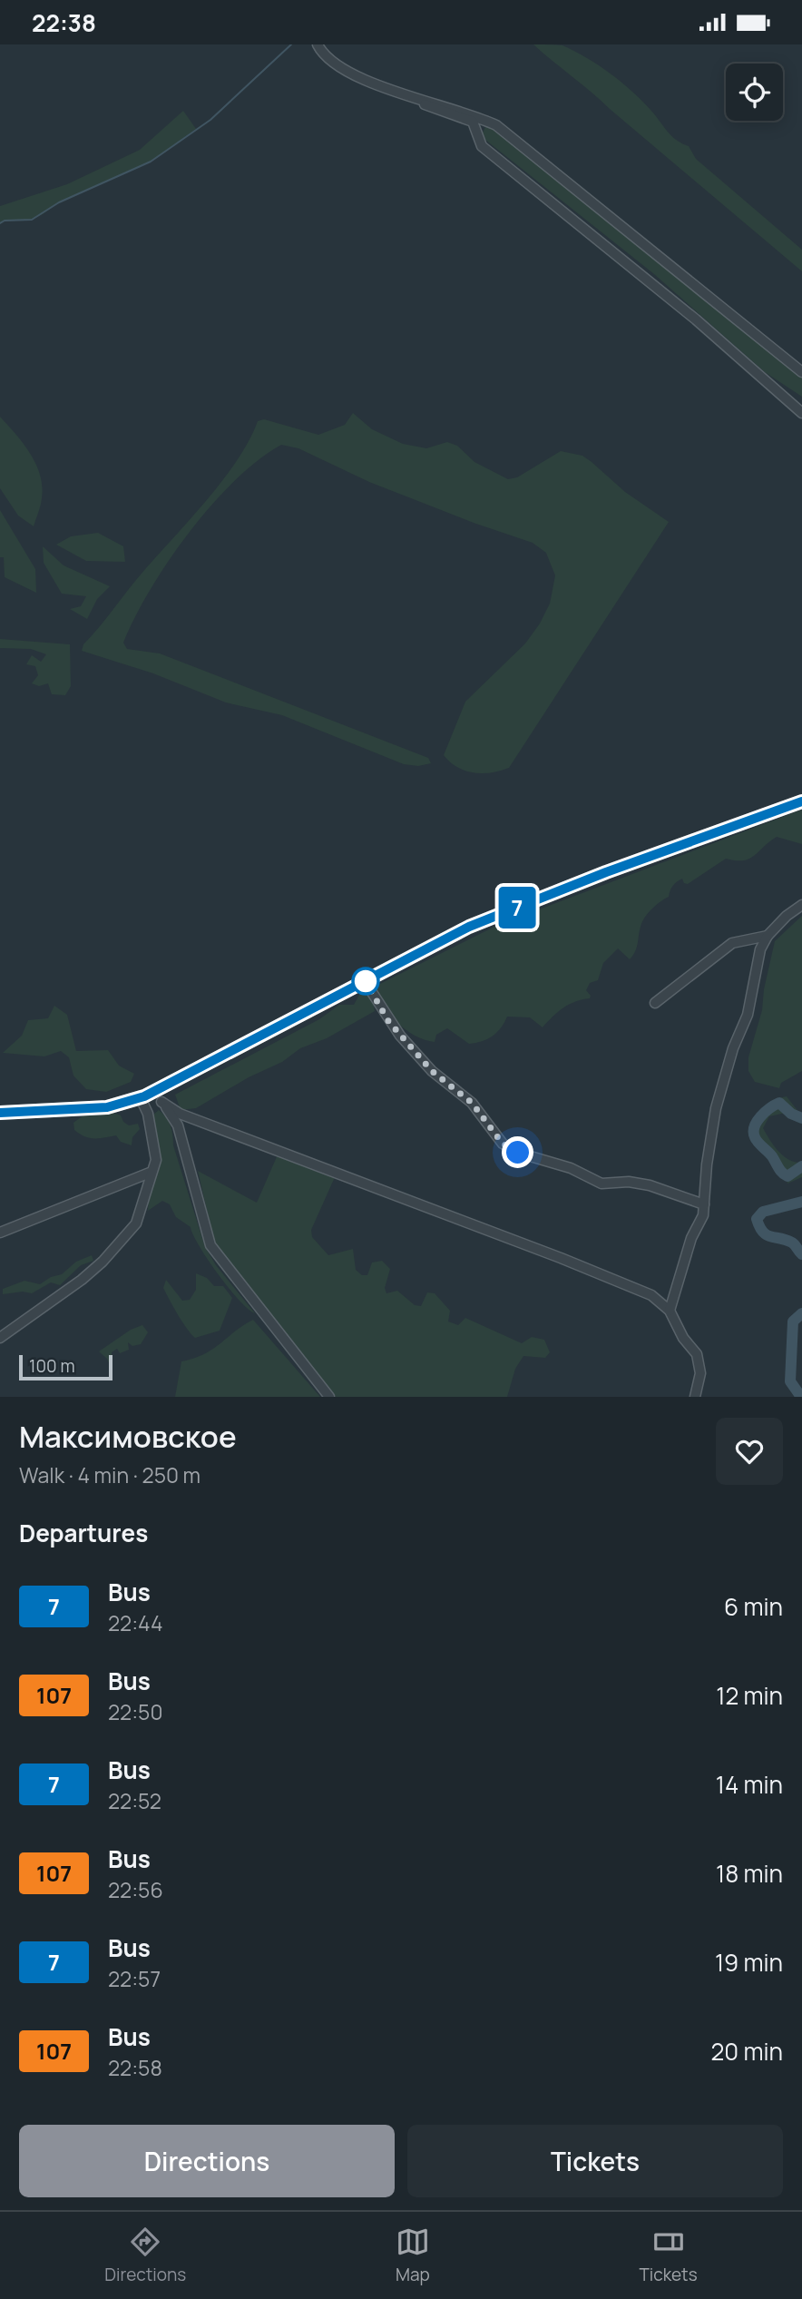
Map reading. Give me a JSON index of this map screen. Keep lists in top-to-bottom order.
{
  "lines": ["bus line 7"],
  "scale_bar": "100 m",
  "page": {
    "status": "22:38",
    "on_map": "7",
    "scale": "100 m",
    "heading": [
      ["Максимовское", "Walk · 4 min · 250 m"],
      "Departures"
    ],
    "list": [
      {
        "mark": "7",
        "name": "Bus",
        "note": "22:44",
        "value": "6 min"
      },
      {
        "mark": "107",
        "name": "Bus",
        "note": "22:50",
        "value": "12 min"
      },
      {
        "mark": "7",
        "name": "Bus",
        "note": "22:52",
        "value": "14 min"
      },
      {
        "mark": "107",
        "name": "Bus",
        "note": "22:56",
        "value": "18 min"
      },
      {
        "mark": "7",
        "name": "Bus",
        "note": "22:57",
        "value": "19 min"
      },
      {
        "mark": "107",
        "name": "Bus",
        "note": "22:58",
        "value": "20 min"
      }
    ],
    "buttons": ["Directions", "Tickets"],
    "tabs": ["Directions", "Map", "Tickets"]
  }
}
